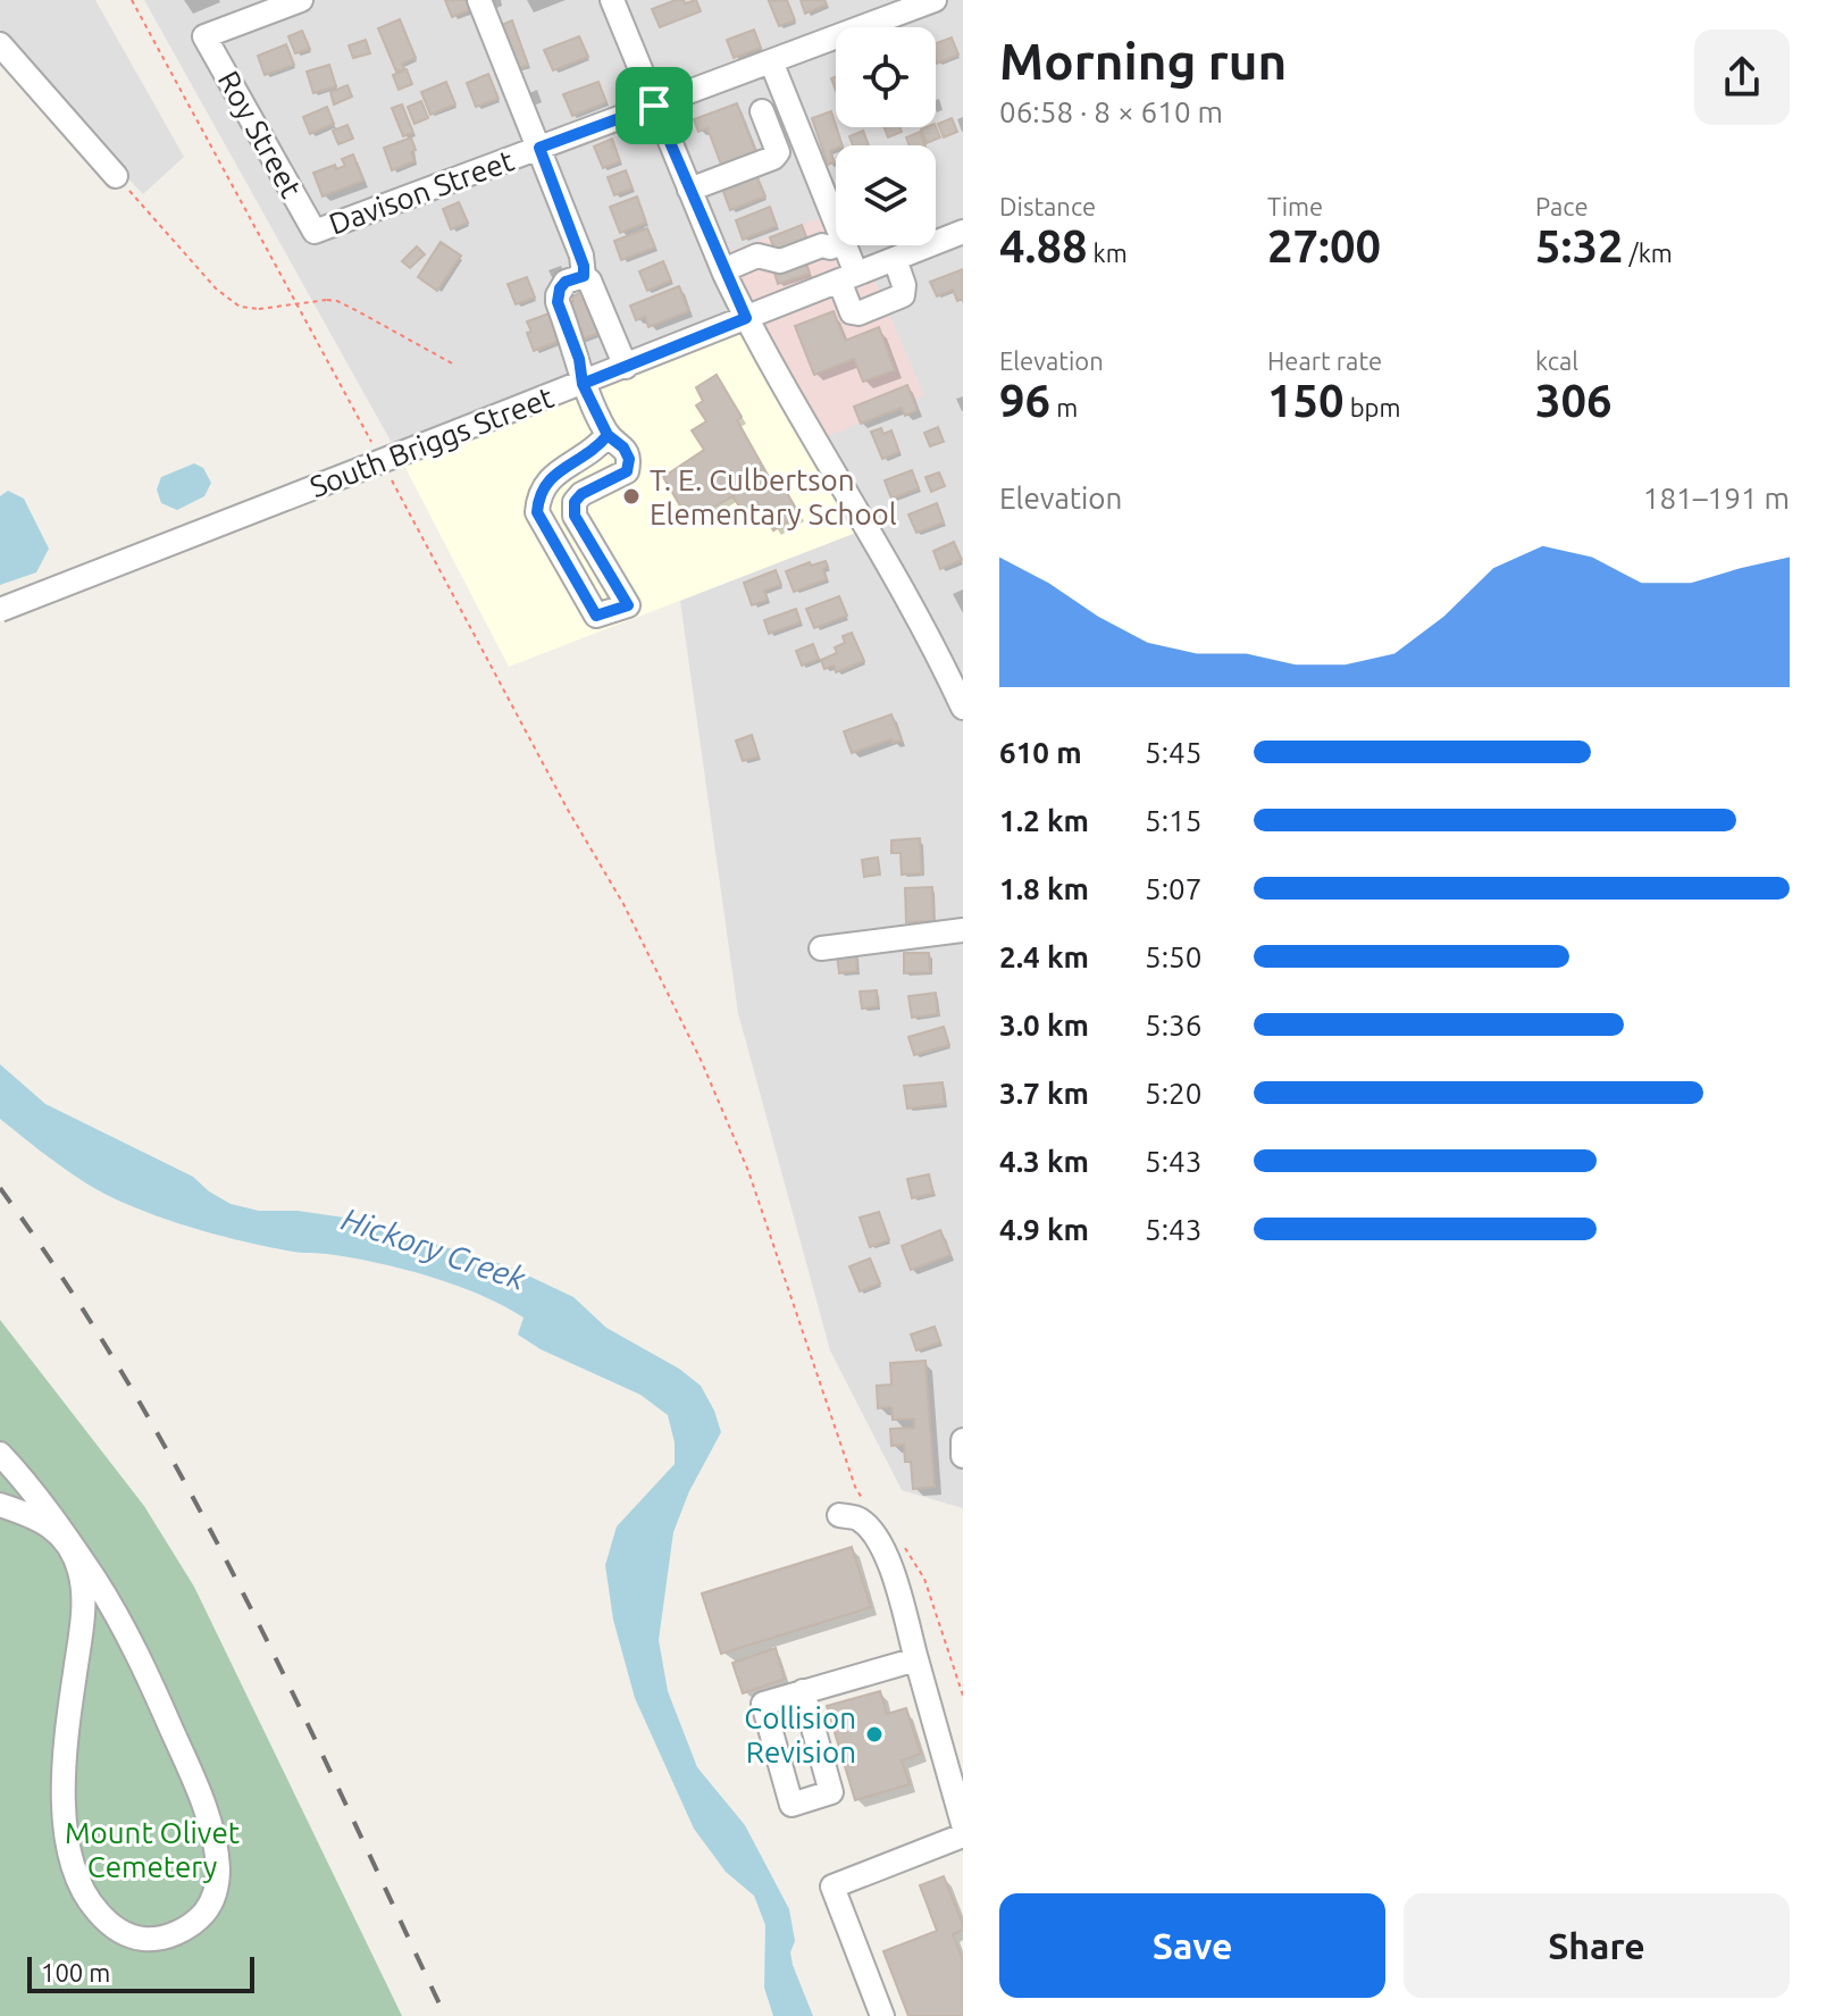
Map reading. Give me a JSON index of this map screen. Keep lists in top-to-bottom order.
{
  "streets": {
    "street": ["Roy Street", "Davison Street", "South Briggs Street"]
  },
  "crossings": [
    ["Roy Street", "Davison Street"]
  ],
  "water": ["Hickory Creek"],
  "parks": ["Mount Olivet Cemetery"],
  "places": ["T. E. Culbertson Elementary School", "Collision Revision"],
  "scale_bar": "100 m",
  "page": {
    "heading": ["Morning run", "06:58 · 8 × 610 m"],
    "stats": [
      ["Distance", "4.88 km"],
      ["Time", "27:00"],
      ["Pace", "5:32 /km"],
      ["Elevation", "96 m"],
      ["Heart rate", "150 bpm"],
      ["kcal", "306"]
    ],
    "chart": ["Elevation", "181–191 m"],
    "list": [
      {
        "name": "610 m",
        "note": "5:45"
      },
      {
        "name": "1.2 km",
        "note": "5:15"
      },
      {
        "name": "1.8 km",
        "note": "5:07"
      },
      {
        "name": "2.4 km",
        "note": "5:50"
      },
      {
        "name": "3.0 km",
        "note": "5:36"
      },
      {
        "name": "3.7 km",
        "note": "5:20"
      },
      {
        "name": "4.3 km",
        "note": "5:43"
      },
      {
        "name": "4.9 km",
        "note": "5:43"
      }
    ],
    "buttons": ["Save", "Share"],
    "scale": "100 m"
  }
}
